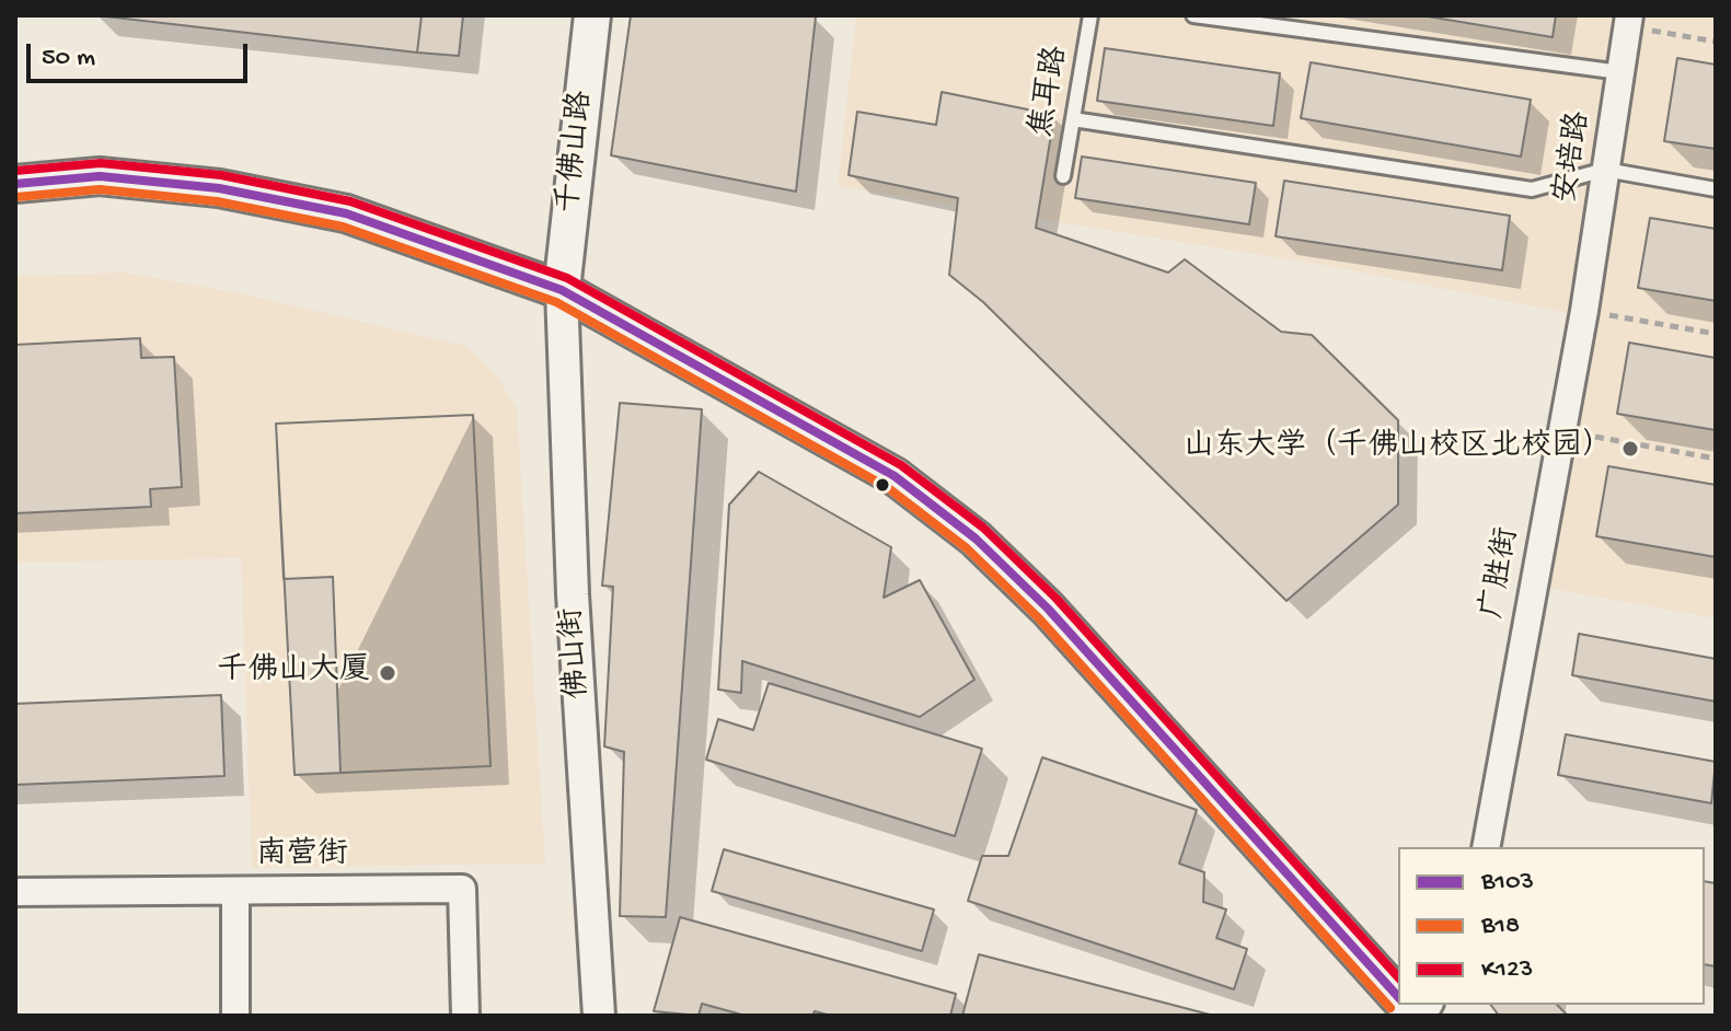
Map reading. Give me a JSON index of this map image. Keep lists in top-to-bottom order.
{
  "streets": {
    "main road": ["千佛山路"],
    "street": [
      "安培路",
      "广胜街",
      "佛山街",
      "南营街"
    ],
    "lane": ["焦耳路"]
  },
  "crossings": [
    ["千佛山路", "佛山街"],
    ["安培路", "广胜街"]
  ],
  "places": ["山东大学（千佛山校区北校园）", "千佛山大厦"],
  "lines": ["transit line K123", "transit line B103", "transit line B18"],
  "legend": ["B103", "B18", "K123"],
  "scale_bar": "50 m"
}
